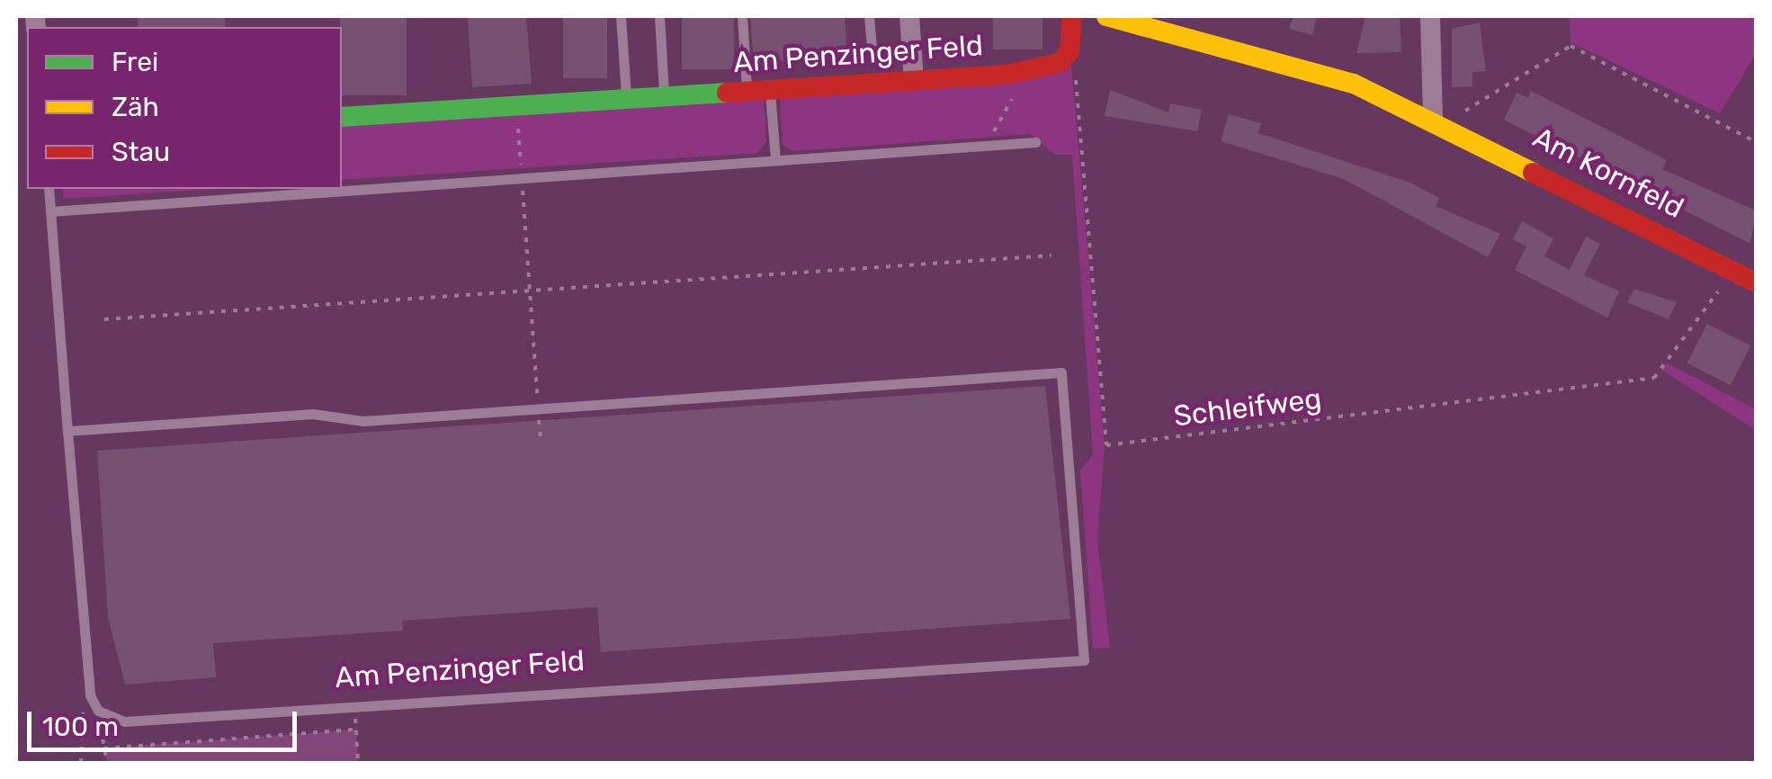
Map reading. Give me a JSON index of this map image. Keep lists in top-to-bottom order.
{
  "streets": {
    "street": ["Am Penzinger Feld", "Am Kornfeld"],
    "path": ["Schleifweg"]
  },
  "crossings": [
    ["Am Penzinger Feld", "Schleifweg"]
  ],
  "legend": ["Frei", "Zäh", "Stau"],
  "scale_bar": "100 m"
}
